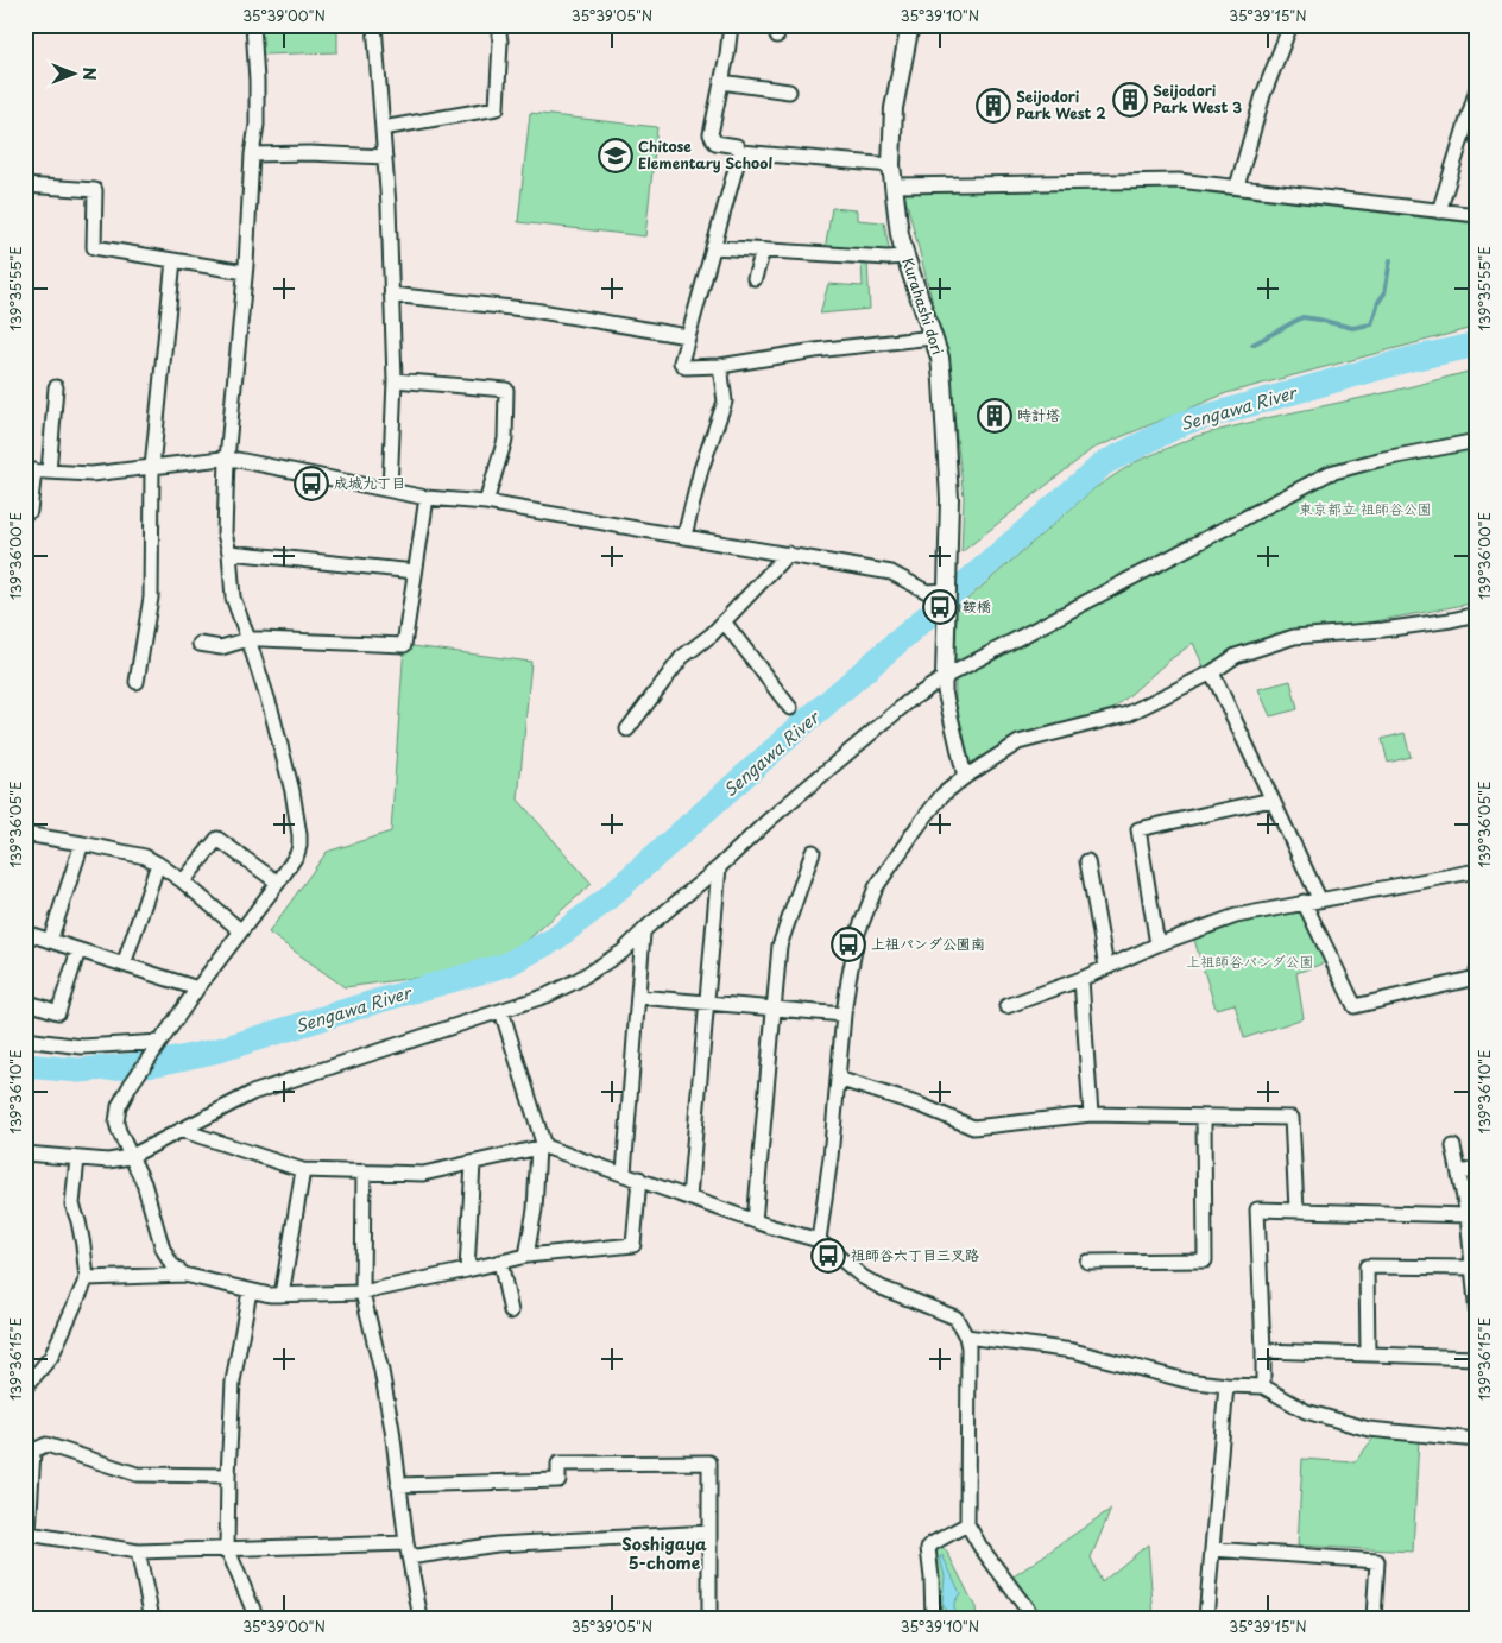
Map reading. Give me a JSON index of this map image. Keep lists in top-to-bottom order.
{
  "streets": {
    "street": ["Kurahashi dori"]
  },
  "districts": ["Soshigaya 5-chome"],
  "water": ["Sengawa River"],
  "parks": ["東京都立 祖師谷公園", "上祖師谷パンダ公園"],
  "places": {
    "building": ["Seijodori Park West 3", "Seijodori Park West 2", "時計塔"],
    "school or university": ["Chitose Elementary School"],
    "bus stop": [
      "成城九丁目",
      "鞍橋",
      "上祖パンダ公園南",
      "祖師谷六丁目三叉路"
    ]
  },
  "north": "right",
  "coordinates": [
    "35°39'00\"N",
    "35°39'05\"N",
    "35°39'10\"N",
    "35°39'15\"N",
    "139°35'55\"E",
    "139°36'00\"E",
    "139°36'05\"E",
    "139°36'10\"E",
    "139°36'15\"E"
  ]
}
